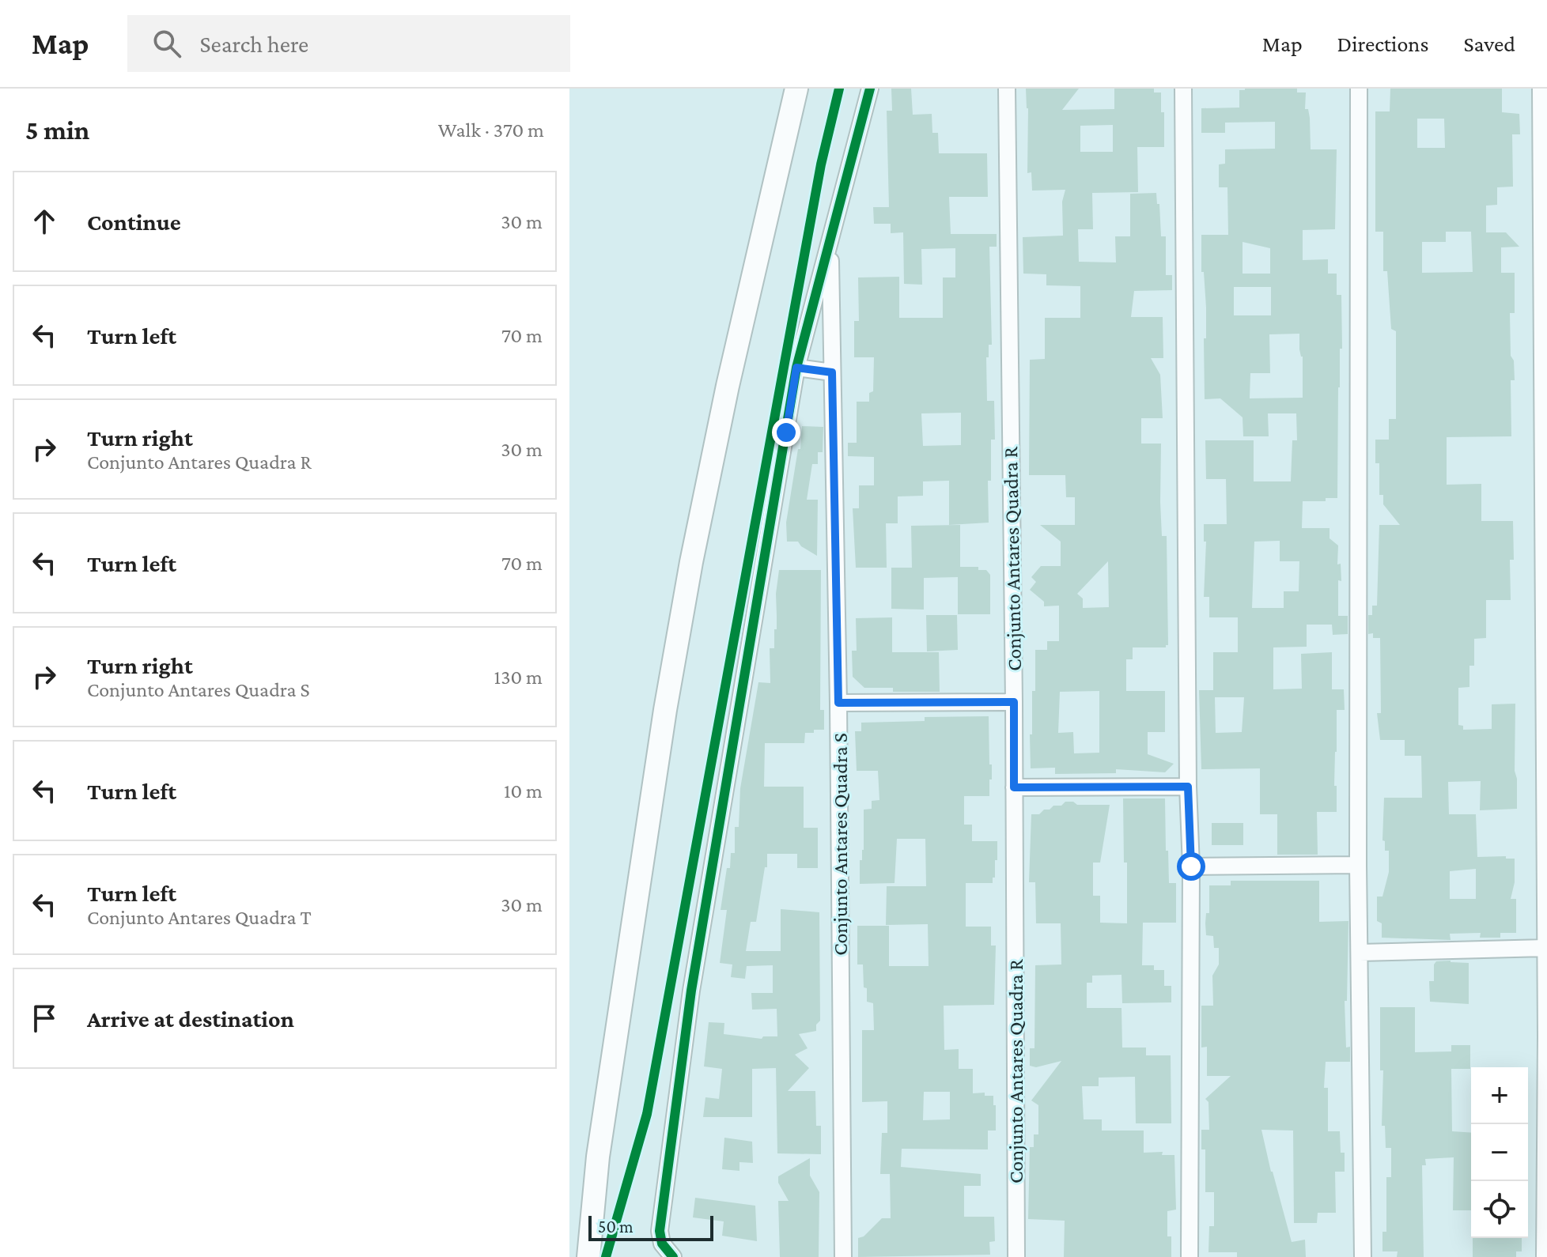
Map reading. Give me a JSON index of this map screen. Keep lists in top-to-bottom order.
{
  "streets": {
    "street": ["Conjunto Antares Quadra R", "Conjunto Antares Quadra S"]
  },
  "scale_bar": "50 m",
  "page": {
    "header": "Map",
    "search": "Search here",
    "nav": ["Map", "Directions", "Saved"],
    "heading": ["5 min", "Walk · 370 m"],
    "list": [
      ["Continue", "30 m"],
      ["Turn left", "70 m"],
      ["Turn right", "Conjunto Antares Quadra R", "30 m"],
      ["Turn left", "70 m"],
      ["Turn right", "Conjunto Antares Quadra S", "130 m"],
      ["Turn left", "10 m"],
      ["Turn left", "Conjunto Antares Quadra T", "30 m"],
      "Arrive at destination"
    ],
    "map_buttons": ["+", "−"],
    "scale": "50 m"
  }
}
